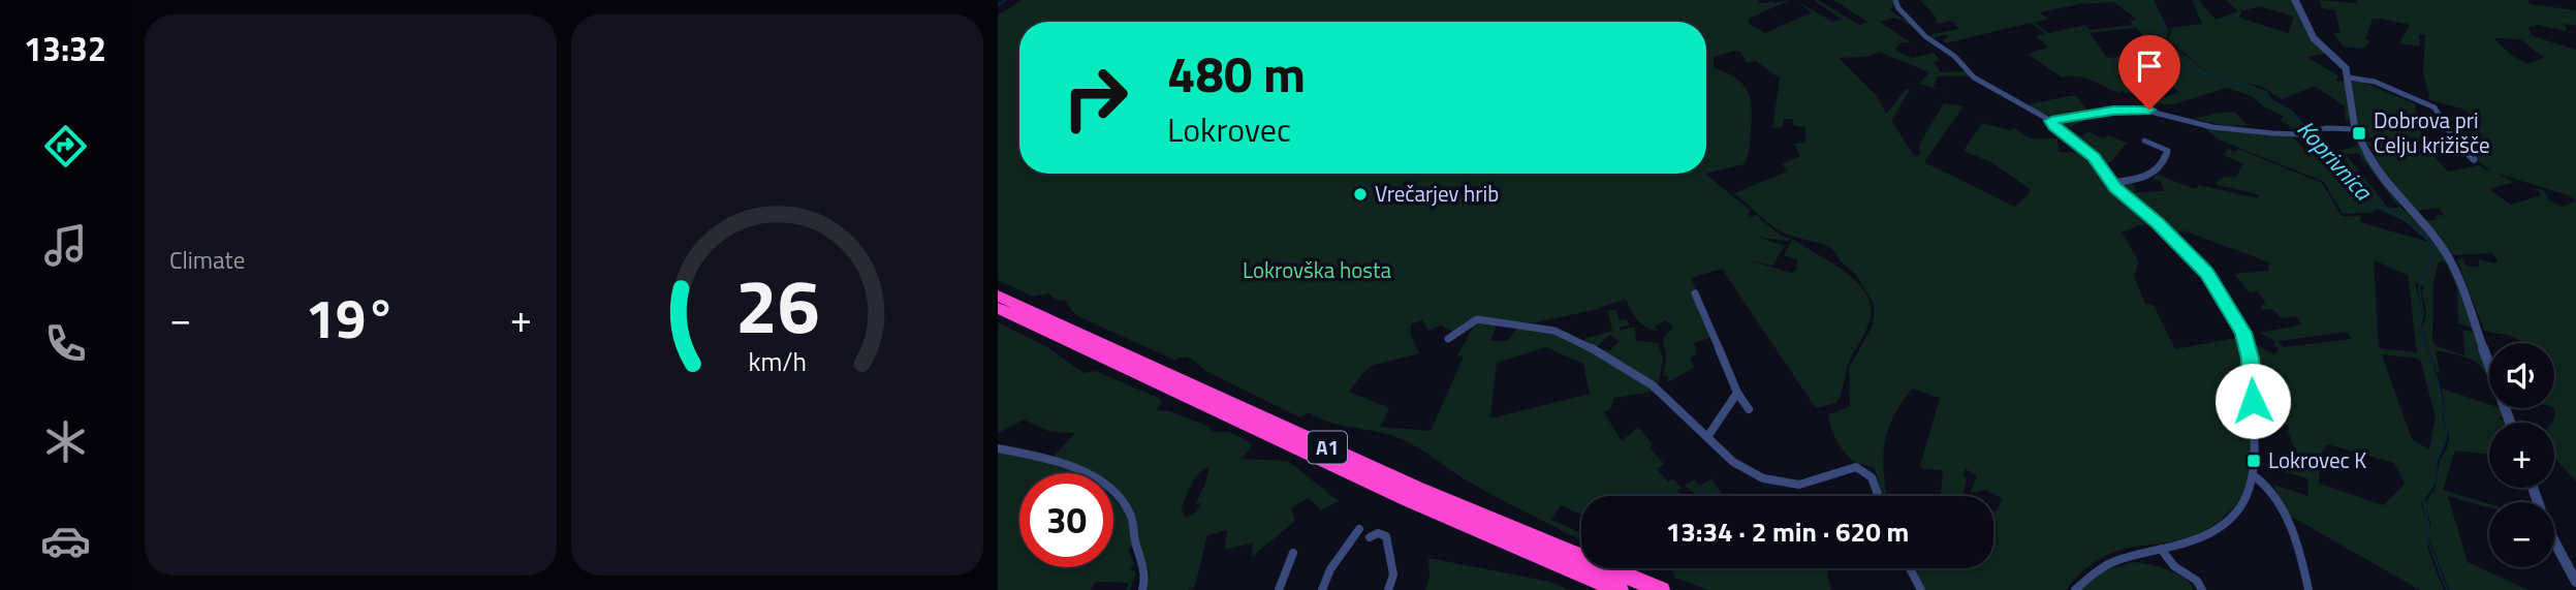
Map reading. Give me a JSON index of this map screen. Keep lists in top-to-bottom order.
{
  "streets": {
    "highway": ["A1"]
  },
  "water": ["Koprivnica"],
  "parks": ["Lokrovška hosta"],
  "places": {
    "transit": ["Dobrova pri Celju križišče", "Lokrovec K"],
    "other": ["Vrečarjev hrib"]
  },
  "page": {
    "tabs": "13:32",
    "tile": "Climate",
    "turn": ["480 m", "Lokrovec"],
    "heat": ["−", "19°", "+"],
    "map_buttons": ["+", "−"],
    "limit": "30",
    "trip": "13:34 · 2 min · 620 m",
    "gauge": ["26", "km/h"]
  }
}
